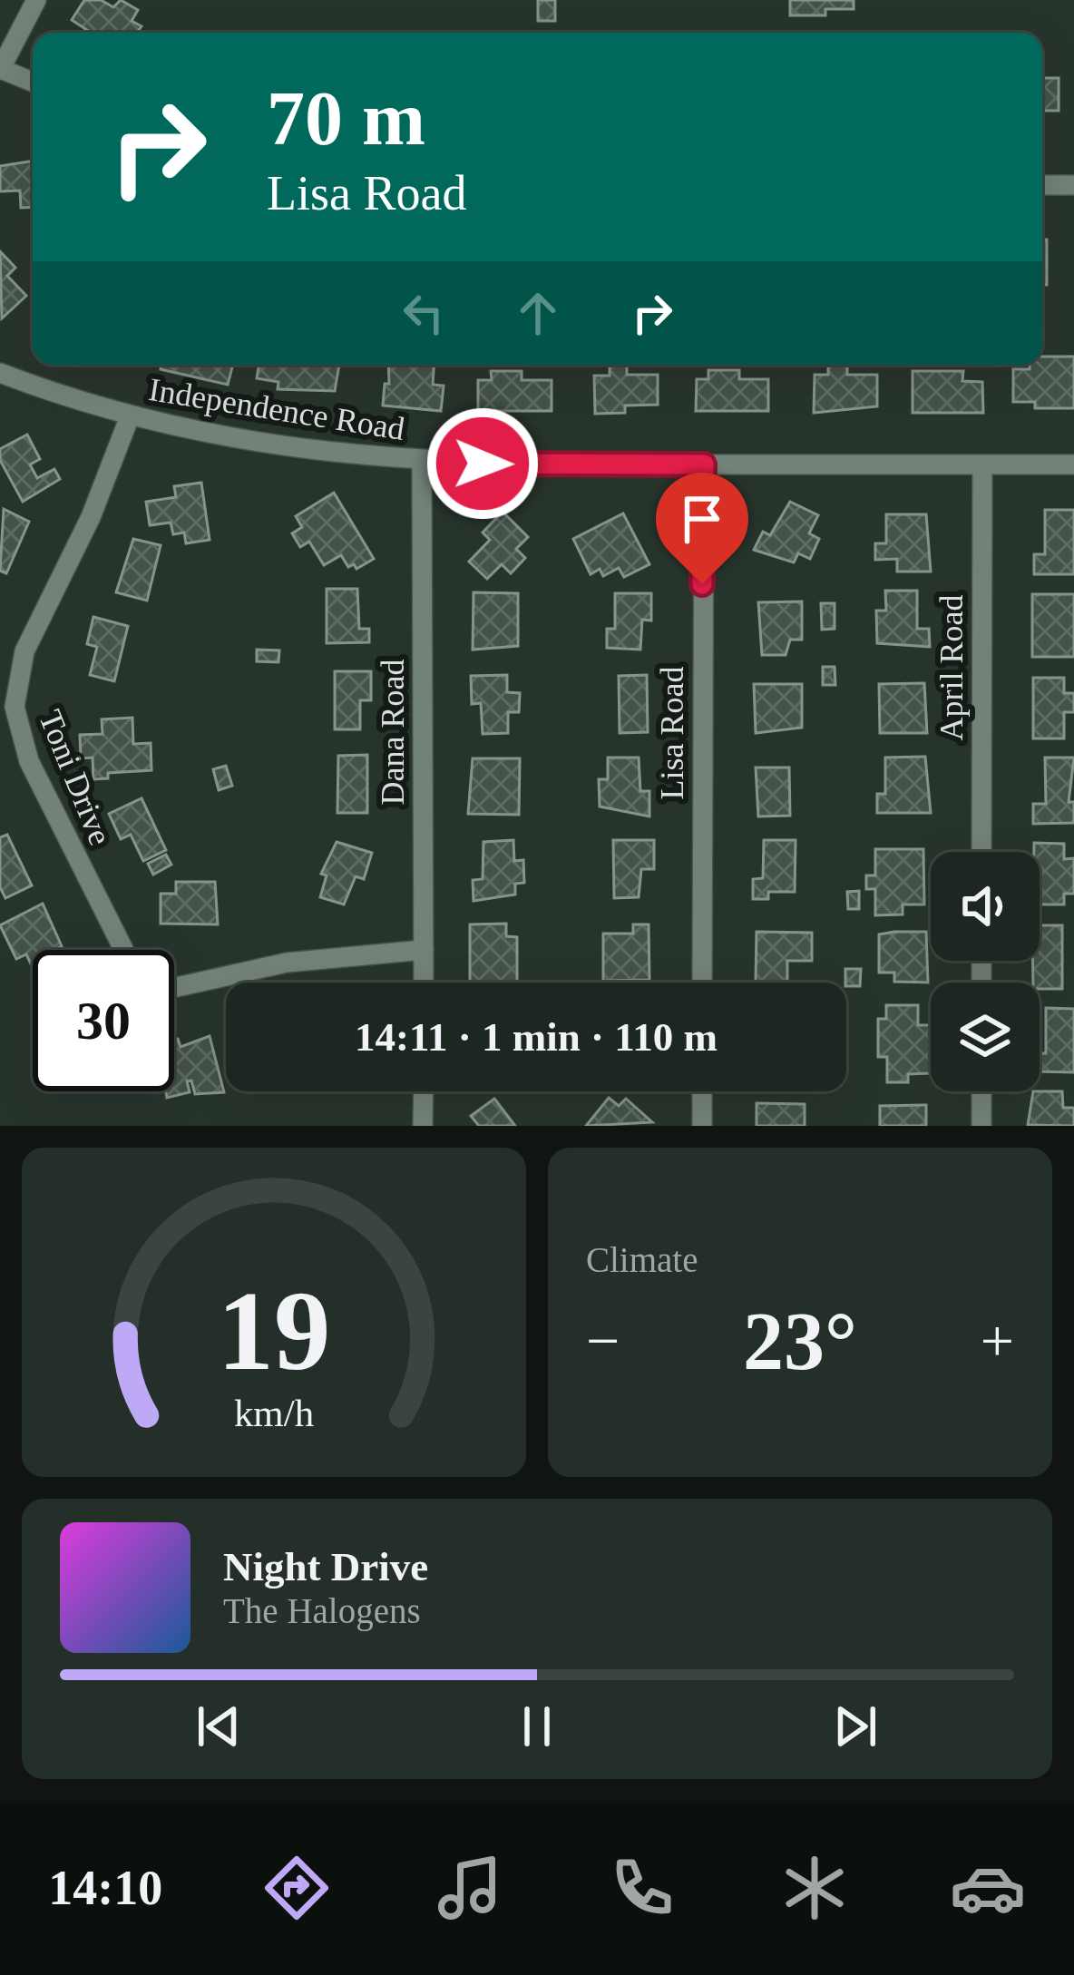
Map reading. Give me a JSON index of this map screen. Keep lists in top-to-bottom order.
{
  "streets": {
    "street": [
      "Independence Road",
      "April Road",
      "Dana Road",
      "Lisa Road",
      "Toni Drive"
    ]
  },
  "crossings": [
    ["Independence Road", "April Road"],
    ["Independence Road", "Dana Road"],
    ["Independence Road", "Lisa Road"],
    ["Independence Road", "Toni Drive"]
  ],
  "page": {
    "turn": ["70 m", "Lisa Road"],
    "limit": "30",
    "trip": "14:11 · 1 min · 110 m",
    "tile": "Climate",
    "heat": ["−", "23°", "+"],
    "song": ["Night Drive", "The Halogens"],
    "tabs": "14:10",
    "gauge": ["19", "km/h"]
  }
}
